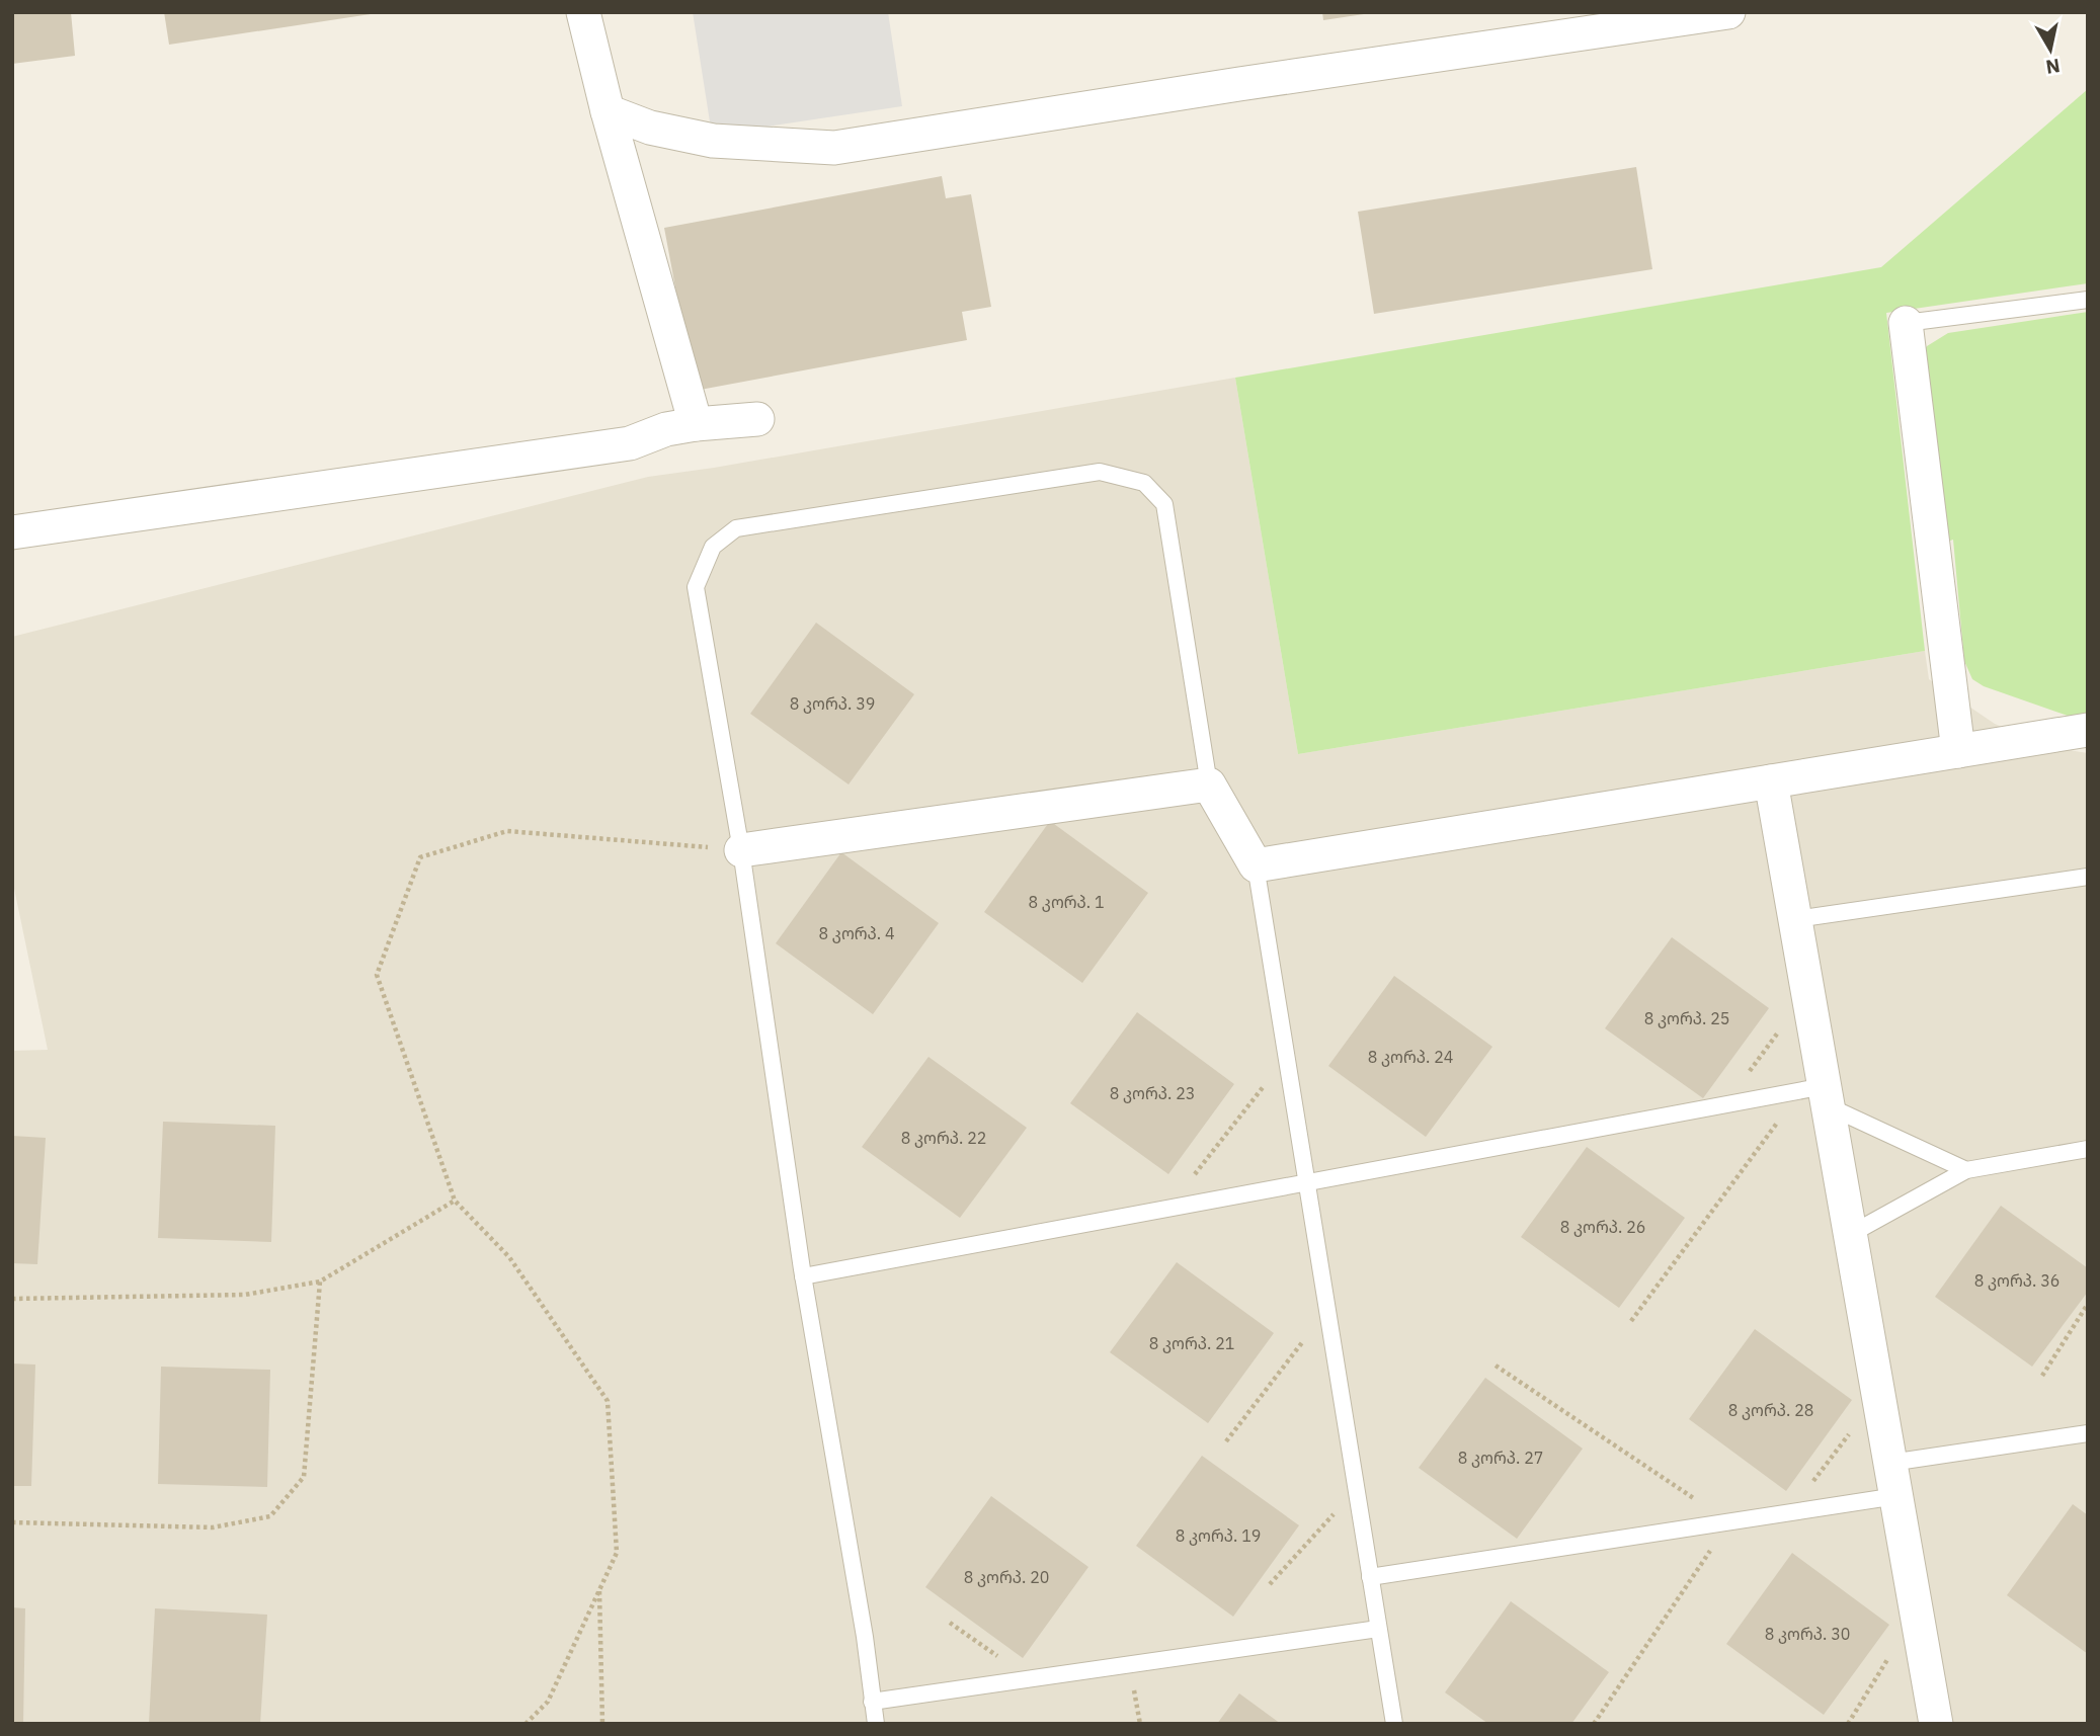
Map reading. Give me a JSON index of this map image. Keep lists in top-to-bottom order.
{
  "house_numbers": [
    "8 კორპ. 39",
    "8 კორპ. 1",
    "8 კორპ. 4",
    "8 კორპ. 25",
    "8 კორპ. 24",
    "8 კორპ. 23",
    "8 კორპ. 22",
    "8 კორპ. 26",
    "8 კორპ. 36",
    "8 კორპ. 21",
    "8 კორპ. 28",
    "8 კორპ. 27",
    "8 კორპ. 19",
    "8 კორპ. 20",
    "8 კორპ. 30"
  ],
  "north": "bottom"
}
